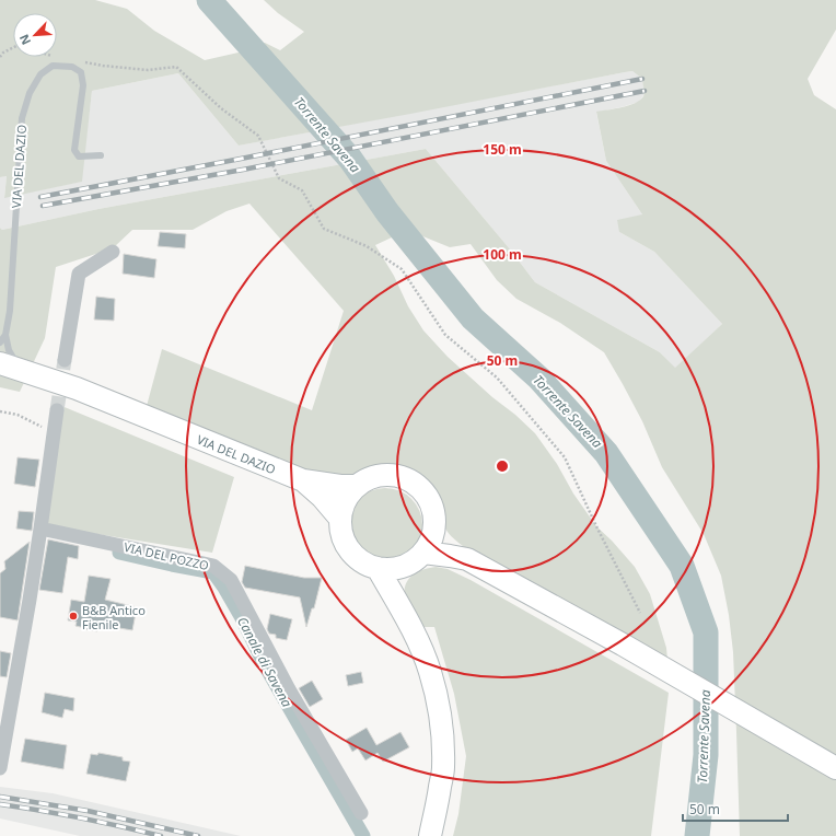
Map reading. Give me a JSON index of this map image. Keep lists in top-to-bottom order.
{
  "streets": {
    "main road": ["VIA DEL DAZIO"],
    "street": ["VIA DEL POZZO"]
  },
  "water": ["Torrente Savena", "Canale di Savena"],
  "places": ["B&B Antico Fienile"],
  "scale_bar": "50 m",
  "north": "bottom left",
  "rings": ["150 m", "100 m", "50 m"]
}
